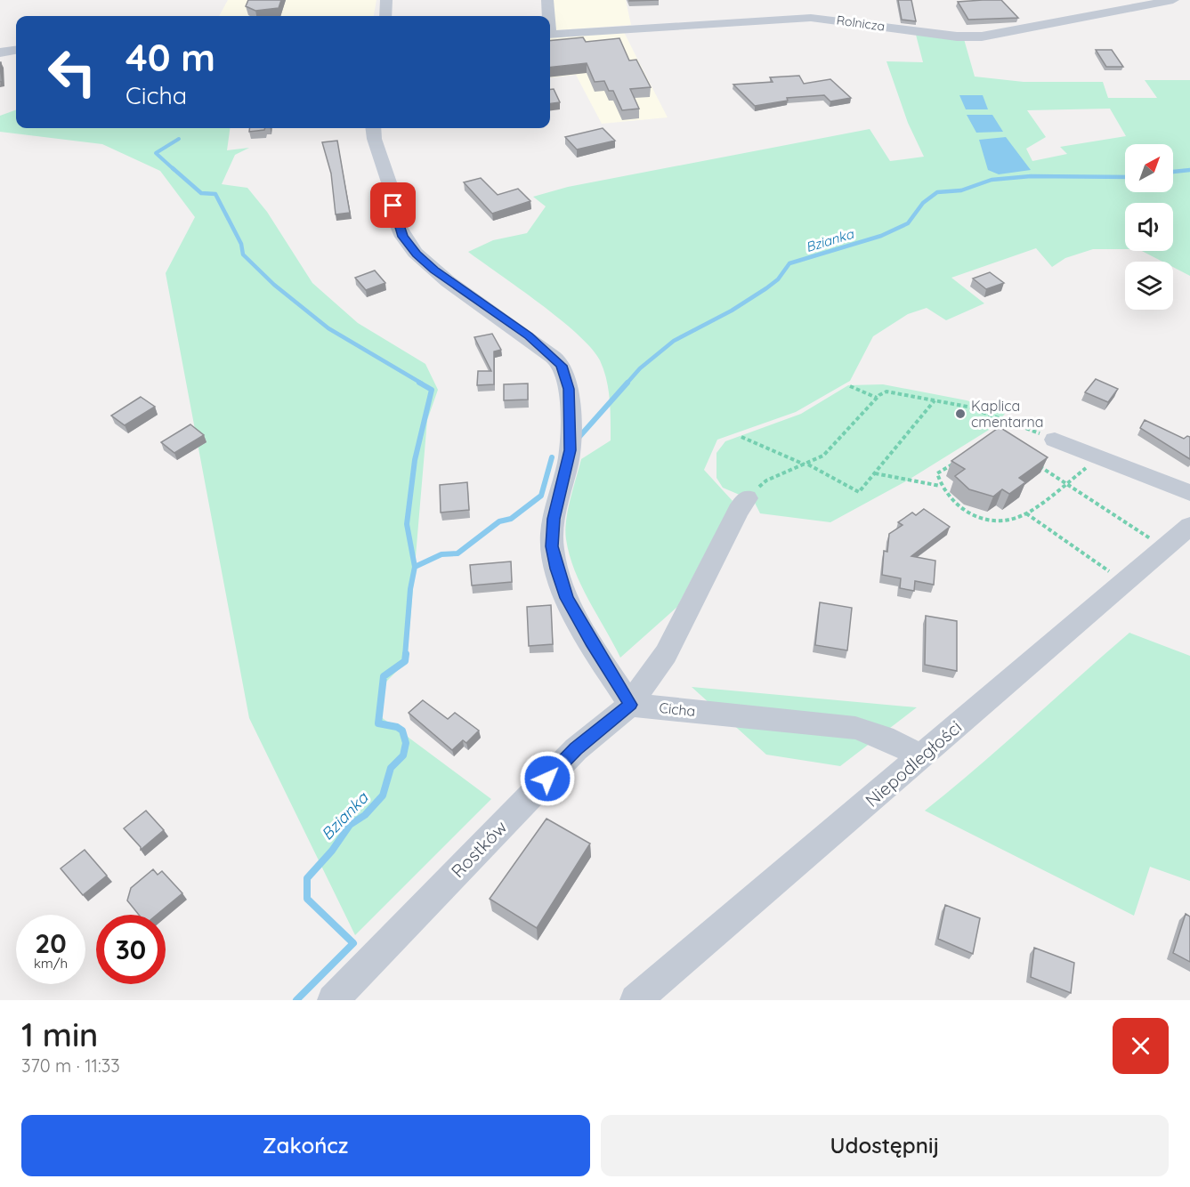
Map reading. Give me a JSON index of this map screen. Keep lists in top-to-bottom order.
{
  "streets": {
    "street": [
      "Rolnicza",
      "Cicha",
      "Niepodległości",
      "Rostków"
    ]
  },
  "crossings": [
    ["Cicha", "Niepodległości"],
    ["Cicha", "Rostków"]
  ],
  "water": ["Bzianka"],
  "places": ["Kaplica cmentarna"],
  "north": "top right",
  "page": {
    "turn": ["40 m", "Cicha"],
    "speed": "20 km/h",
    "limit": "30",
    "heading": ["1 min", "370 m · 11:33"],
    "buttons": ["Zakończ", "Udostępnij"]
  }
}
